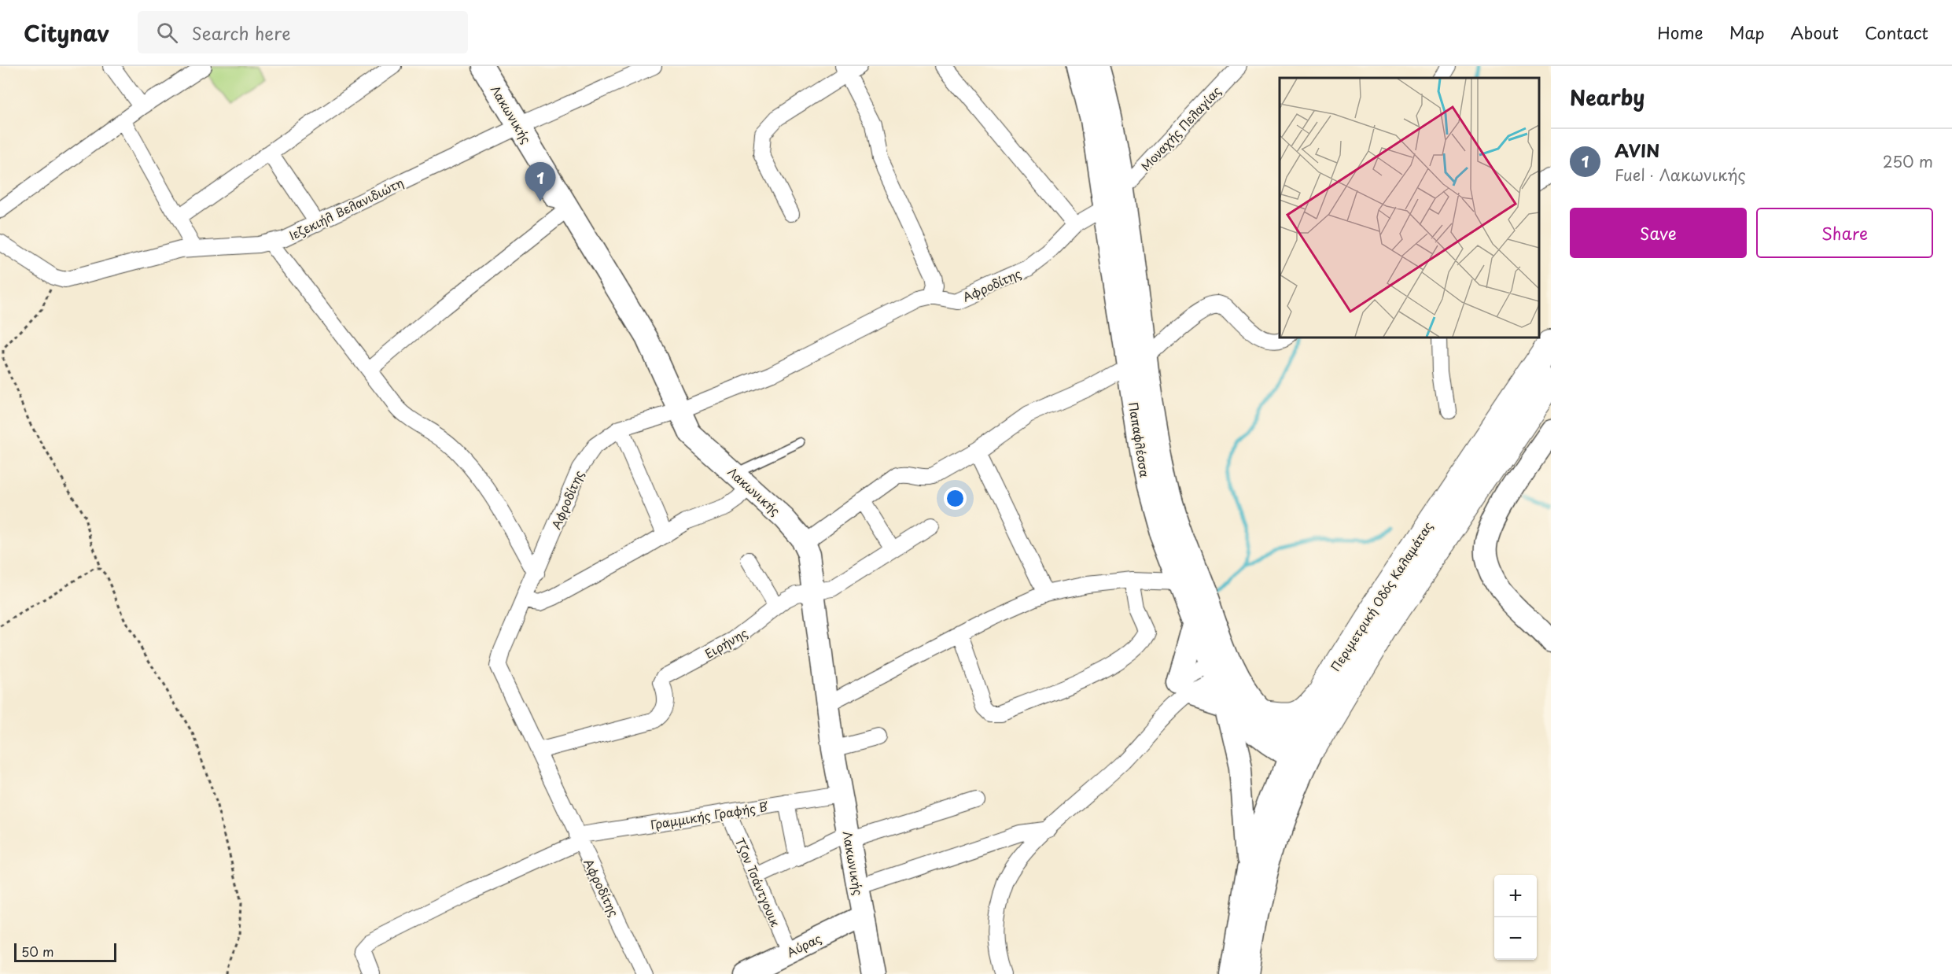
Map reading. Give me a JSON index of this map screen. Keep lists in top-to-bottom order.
{
  "streets": {
    "main road": [
      "Λακωνικής",
      "Παπαφλέσσα",
      "Περιμετρική Οδός Καλαμάτας",
      "Αύρας"
    ],
    "street": [
      "Μοναχής Πελαγίας",
      "Ιεζεκιήλ Βελανιδιώτη",
      "Αφροδίτης",
      "Ειρήνης",
      "Γραμμικής Γραφής Β΄",
      "Τζον Τσάντγουικ"
    ]
  },
  "crossings": [
    ["Λακωνικής", "Ιεζεκιήλ Βελανιδιώτη"],
    ["Λακωνικής", "Αφροδίτης"],
    ["Λακωνικής", "Ειρήνης"],
    ["Λακωνικής", "Γραμμικής Γραφής Β΄"],
    ["Λακωνικής", "Αύρας"],
    ["Μοναχής Πελαγίας", "Παπαφλέσσα"],
    ["Αφροδίτης", "Παπαφλέσσα"],
    ["Αφροδίτης", "Ειρήνης"],
    ["Αφροδίτης", "Γραμμικής Γραφής Β΄"],
    ["Παπαφλέσσα", "Περιμετρική Οδός Καλαμάτας"],
    ["Γραμμικής Γραφής Β΄", "Τζον Τσάντγουικ"],
    ["Τζον Τσάντγουικ", "Αύρας"]
  ],
  "scale_bar": "50 m",
  "page": {
    "header": "Citynav",
    "search": "Search here",
    "nav": [
      "Home",
      "Map",
      "About",
      "Contact"
    ],
    "heading": "Nearby",
    "list": [
      {
        "mark": "1",
        "name": "AVIN",
        "note": "Fuel · Λακωνικής",
        "value": "250 m"
      }
    ],
    "pins": "1",
    "buttons": ["Save", "Share"],
    "map_buttons": ["+", "−"],
    "scale": "50 m"
  }
}
